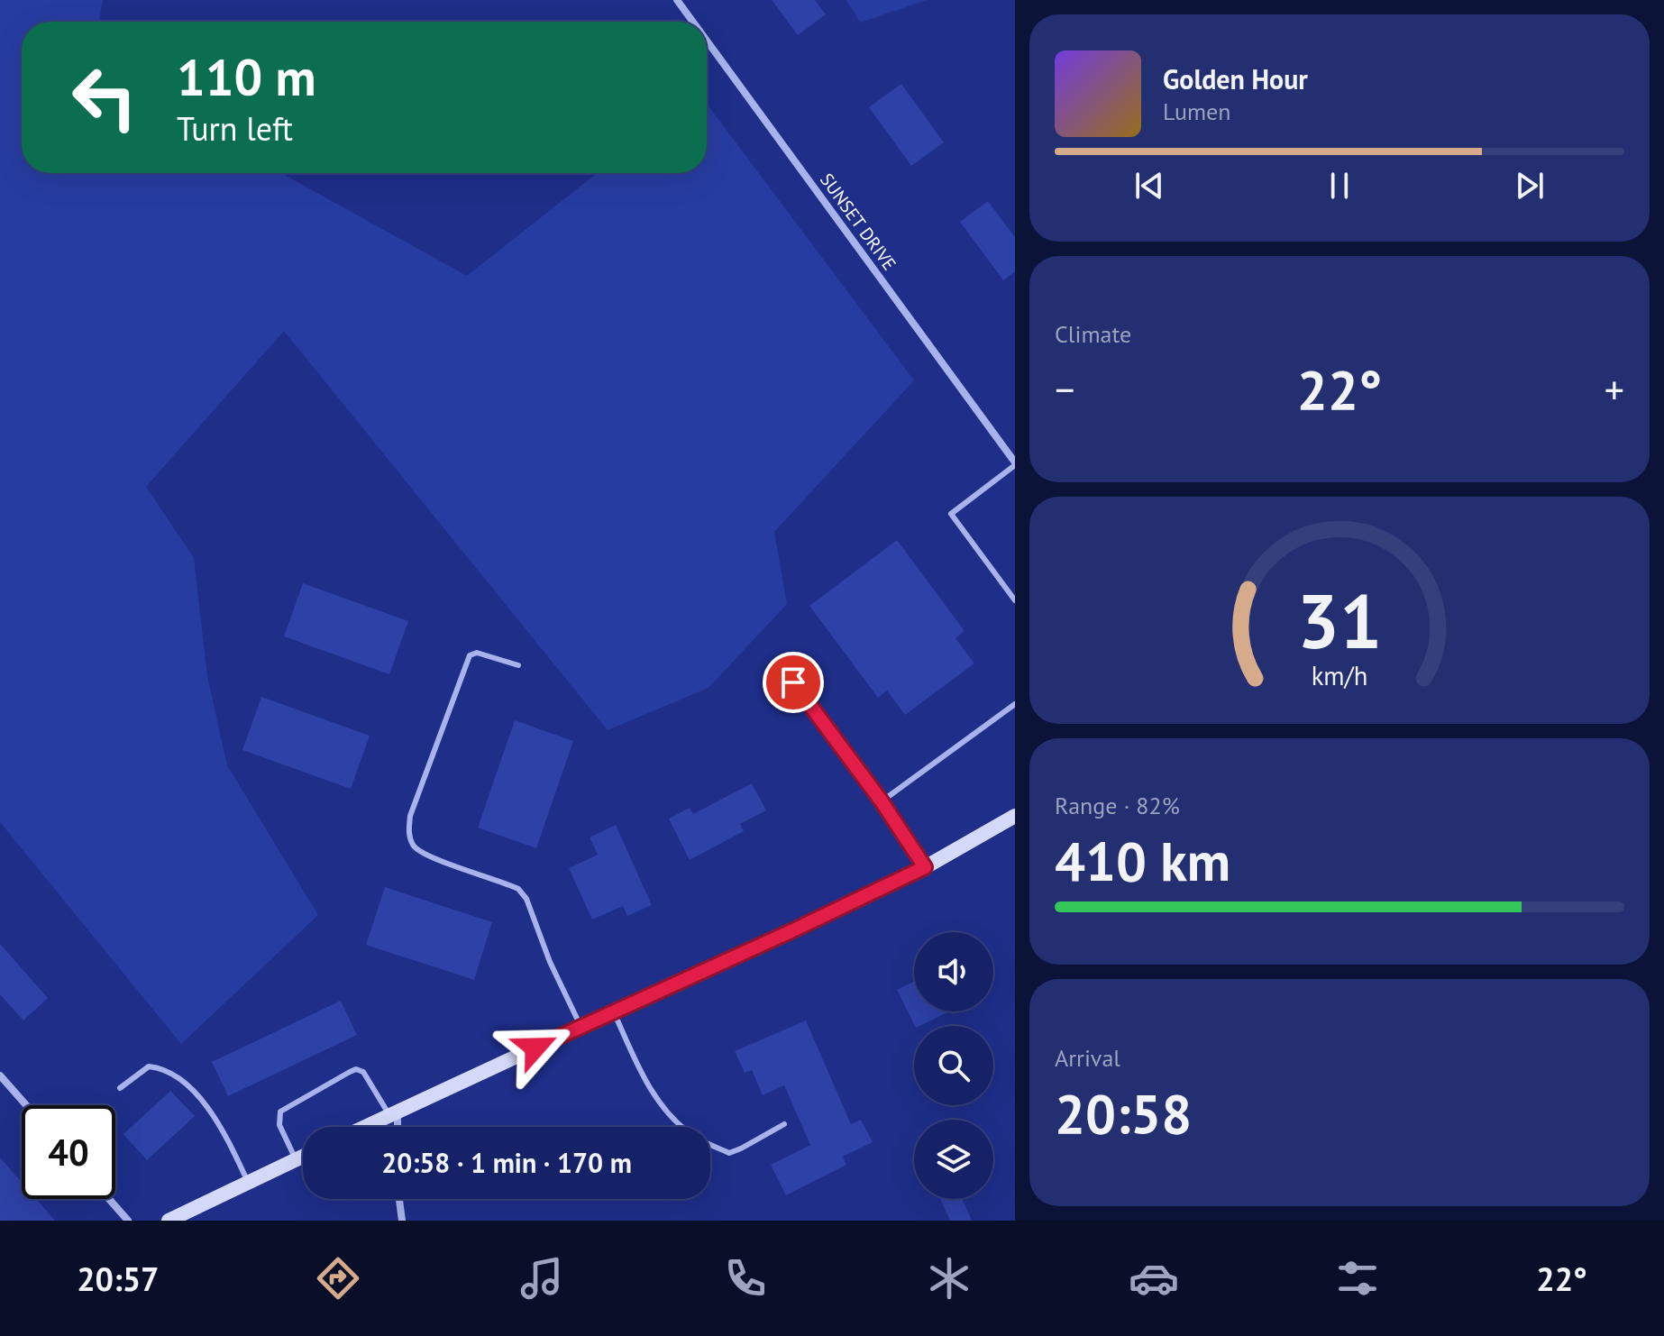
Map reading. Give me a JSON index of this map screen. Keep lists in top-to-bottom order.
{
  "streets": {
    "street": ["SUNSET DRIVE"]
  },
  "page": {
    "turn": ["110 m", "Turn left"],
    "song": ["Golden Hour", "Lumen"],
    "tile": [
      "Climate",
      ["Range · 82%", "410 km"],
      ["Arrival", "20:58"]
    ],
    "heat": ["−", "22°", "+"],
    "limit": "40",
    "trip": "20:58 · 1 min · 170 m",
    "tabs": ["20:57", "22°"],
    "gauge": ["31", "km/h"]
  }
}
